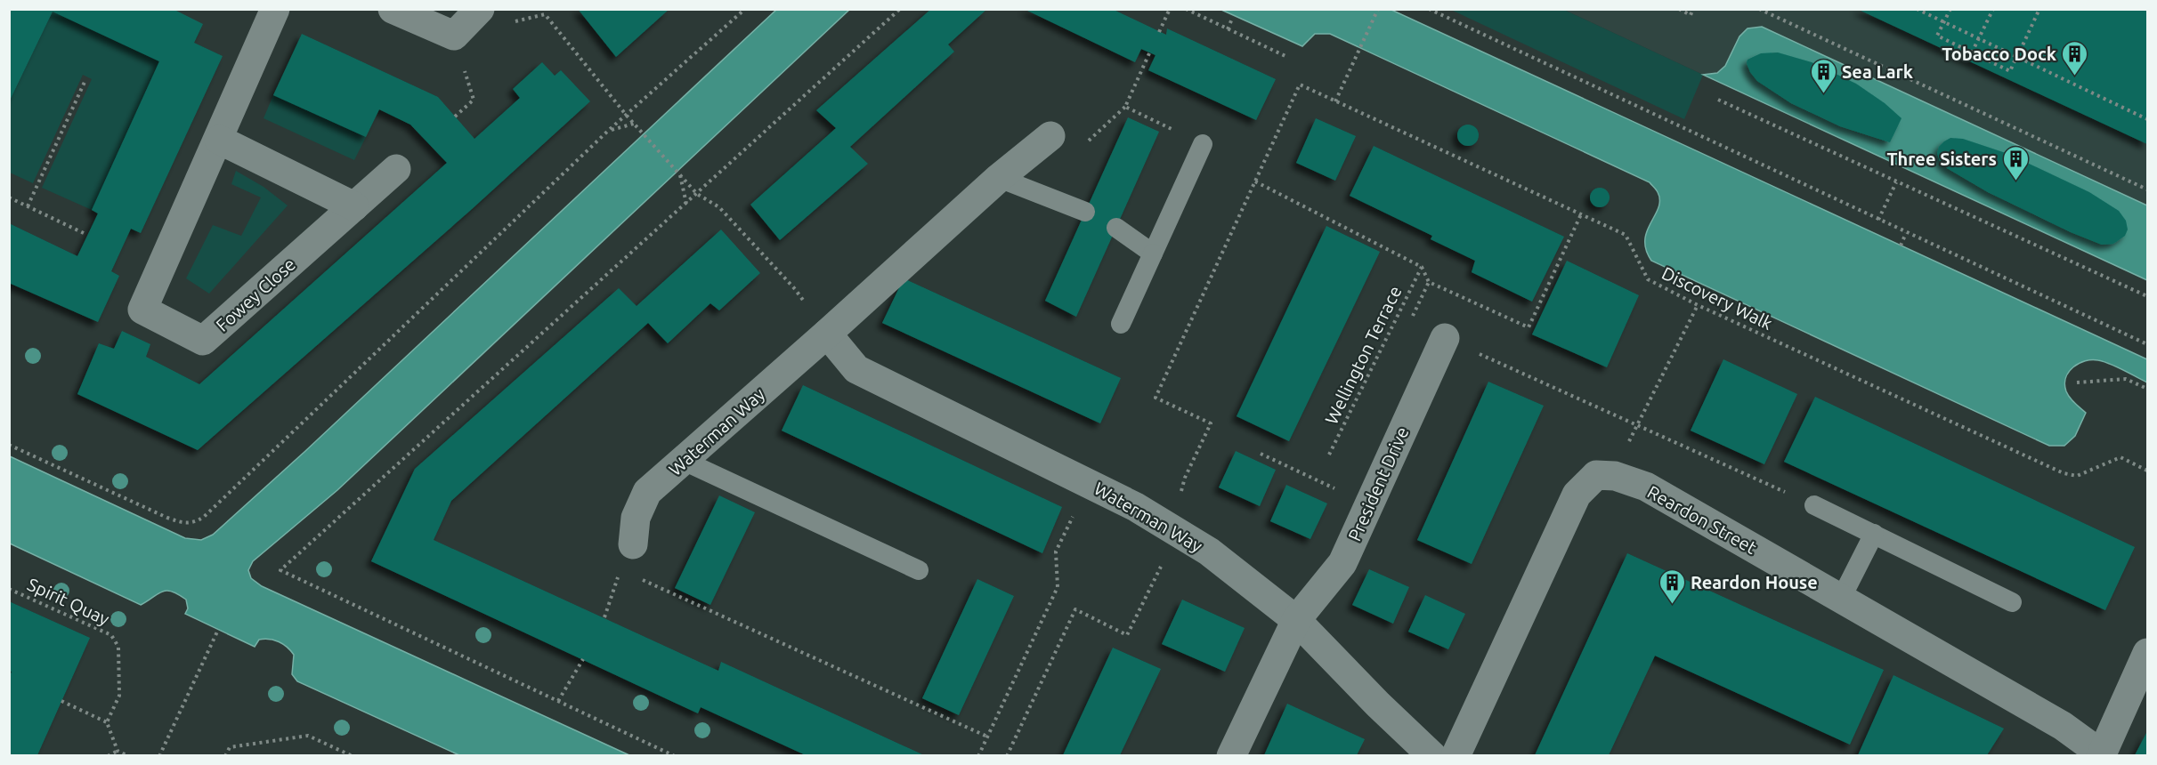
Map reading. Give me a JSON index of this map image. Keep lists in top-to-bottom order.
{
  "streets": {
    "street": [
      "Fowey Close",
      "Waterman Way",
      "President Drive",
      "Reardon Street"
    ],
    "path": ["Discovery Walk", "Wellington Terrace", "Spirit Quay"]
  },
  "crossings": [
    ["Waterman Way", "President Drive"]
  ],
  "places": {
    "building": [
      "Tobacco Dock",
      "Sea Lark",
      "Three Sisters",
      "Reardon House"
    ]
  }
}
